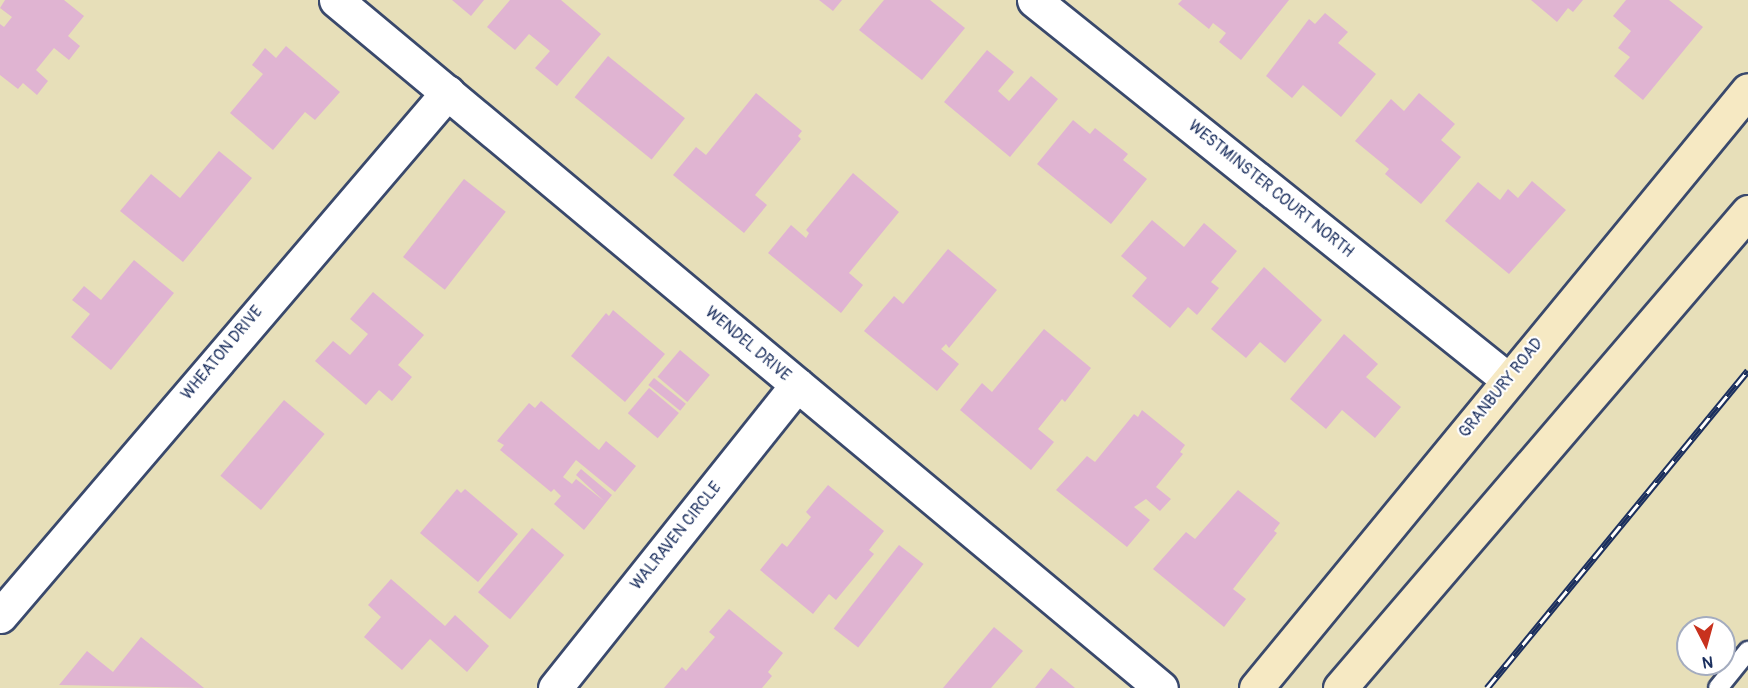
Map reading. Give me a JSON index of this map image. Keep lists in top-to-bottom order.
{
  "streets": {
    "main road": ["GRANBURY ROAD"],
    "street": [
      "WESTMINSTER COURT NORTH",
      "WENDEL DRIVE",
      "WHEATON DRIVE",
      "WALRAVEN CIRCLE"
    ]
  },
  "crossings": [
    ["WESTMINSTER COURT NORTH", "GRANBURY ROAD"],
    ["WENDEL DRIVE", "WHEATON DRIVE"],
    ["WENDEL DRIVE", "WALRAVEN CIRCLE"]
  ],
  "north": "bottom"
}
